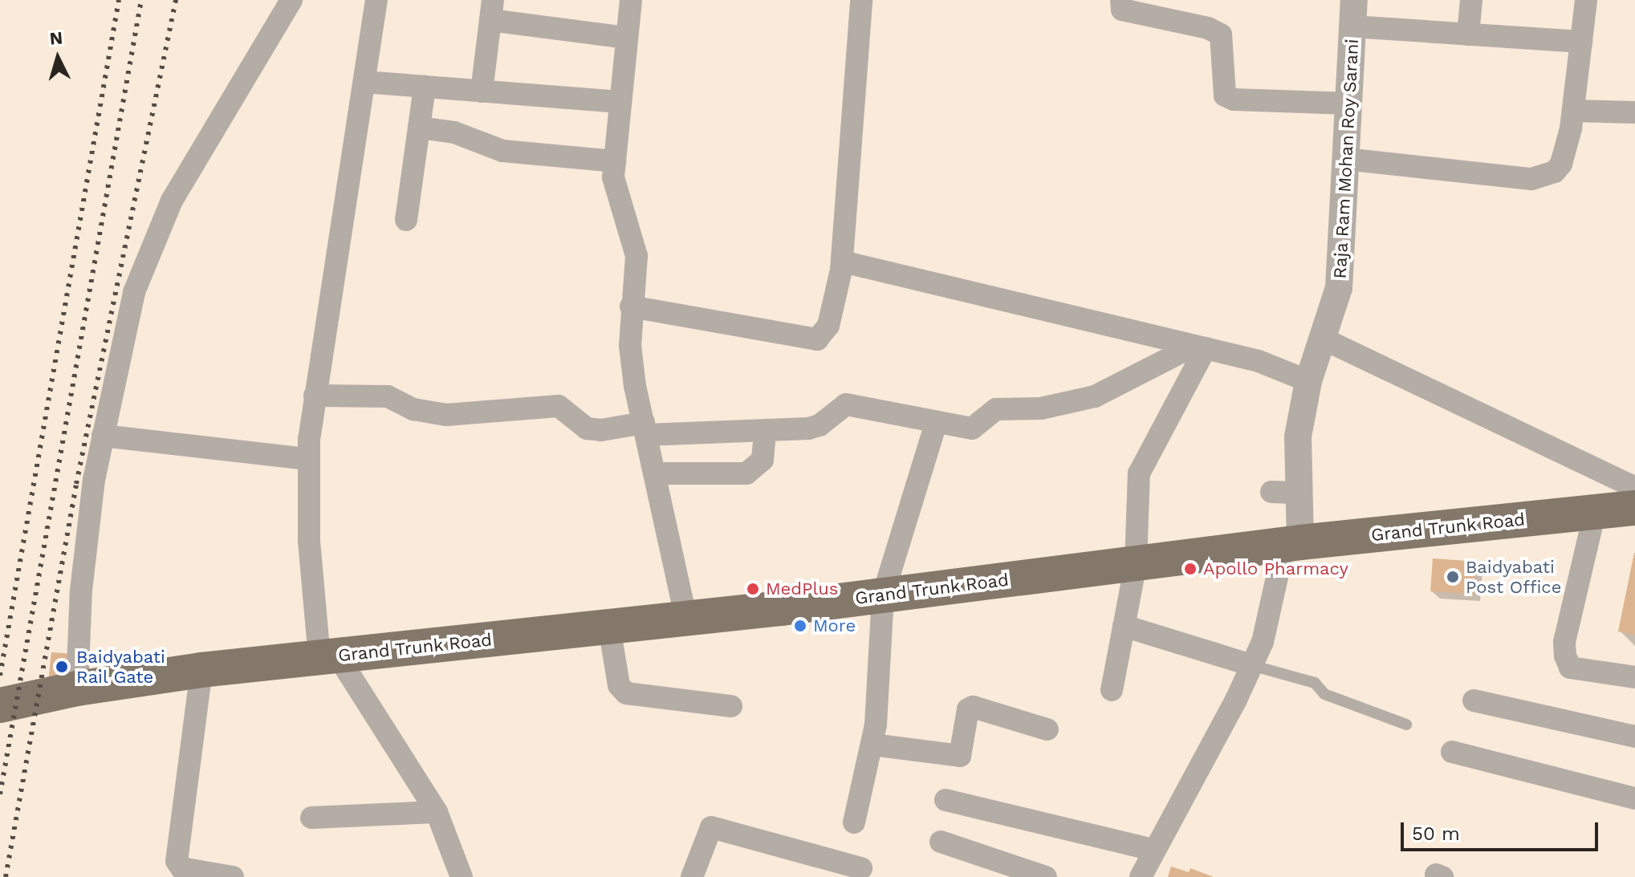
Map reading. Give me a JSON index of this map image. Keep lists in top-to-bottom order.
{
  "streets": {
    "main road": ["Grand Trunk Road"],
    "street": ["Raja Ram Mohan Roy Sarani"]
  },
  "crossings": [
    ["Raja Ram Mohan Roy Sarani", "Grand Trunk Road"]
  ],
  "places": [
    "Apollo Pharmacy",
    "Baidyabati Post Office",
    "MedPlus",
    "More",
    "Baidyabati Rail Gate"
  ],
  "scale_bar": "50 m",
  "north": "top"
}
